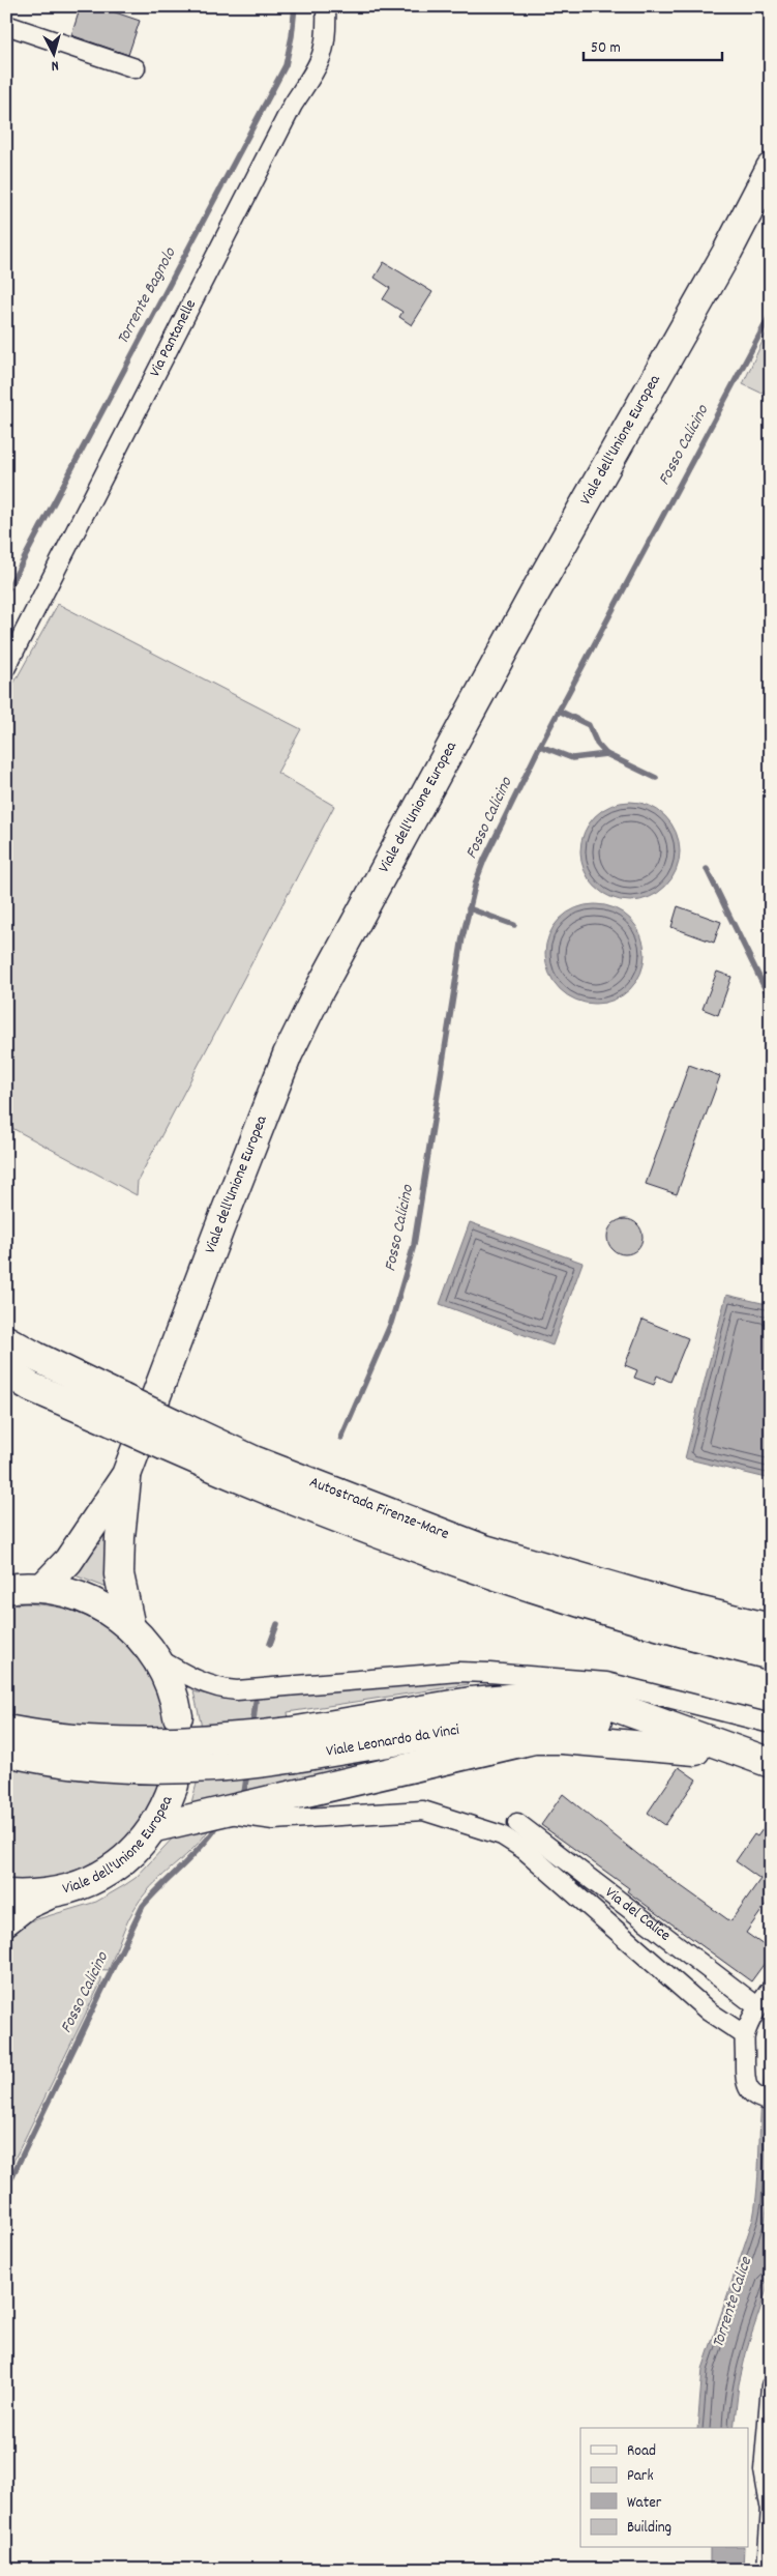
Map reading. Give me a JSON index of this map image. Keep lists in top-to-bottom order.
{
  "streets": {
    "main road": ["Viale dell'Unione Europea", "Autostrada Firenze-Mare", "Viale Leonardo da Vinci"],
    "street": ["Via Pantanelle", "Via del Calice"]
  },
  "water": ["Torrente Bagnolo", "Fosso Calicino", "Torrente Calice"],
  "legend": [
    "Road",
    "Park",
    "Water",
    "Building"
  ],
  "scale_bar": "50 m",
  "north": "bottom"
}
